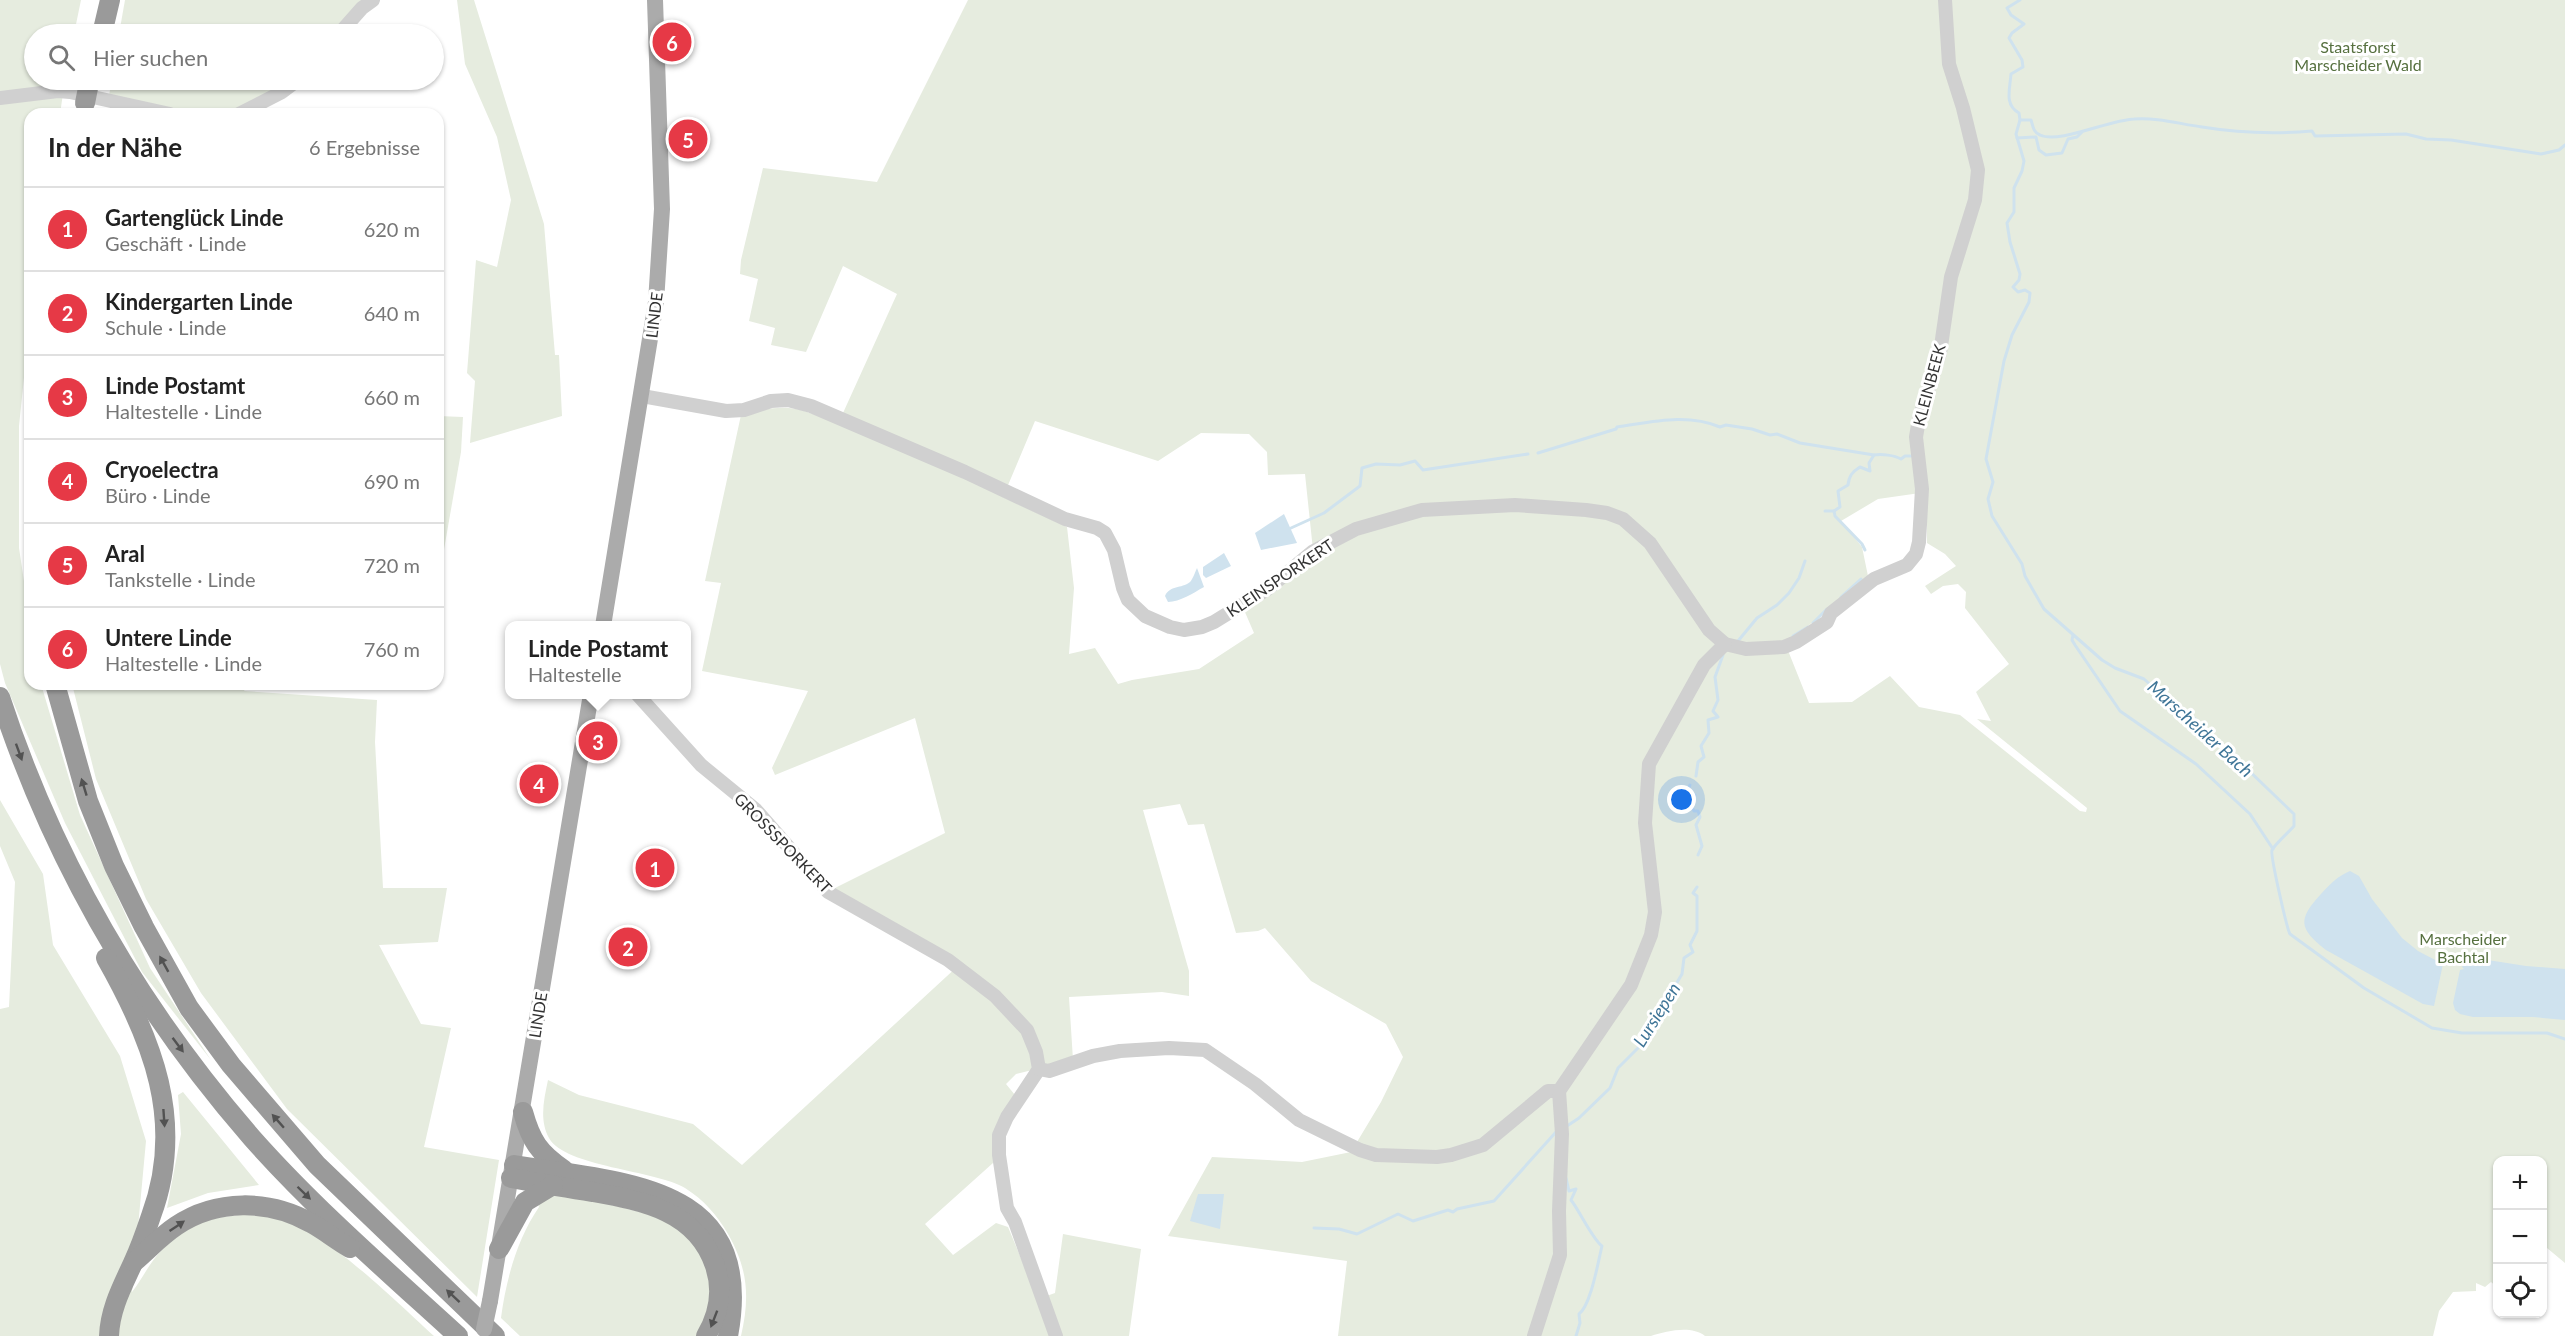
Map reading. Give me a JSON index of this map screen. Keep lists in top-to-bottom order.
{
  "streets": {
    "main road": ["LINDE"],
    "street": ["KLEINBEEK", "KLEINSPORKERT", "GROSSSPORKERT"]
  },
  "crossings": [
    ["LINDE", "KLEINSPORKERT"],
    ["KLEINBEEK", "KLEINSPORKERT"]
  ],
  "water": ["Marscheider Bach", "Lursiepen"],
  "parks": ["Staatsforst Marscheider Wald", "Marscheider Bachtal"],
  "page": {
    "pins": [
      "6",
      "5",
      "3",
      "4",
      "1",
      "2"
    ],
    "search": "Hier suchen",
    "heading": ["In der Nähe", "6 Ergebnisse"],
    "list": [
      {
        "mark": "1",
        "name": "Gartenglück Linde",
        "note": "Geschäft · Linde",
        "value": "620 m"
      },
      {
        "mark": "2",
        "name": "Kindergarten Linde",
        "note": "Schule · Linde",
        "value": "640 m"
      },
      {
        "mark": "3",
        "name": "Linde Postamt",
        "note": "Haltestelle · Linde",
        "value": "660 m"
      },
      {
        "mark": "4",
        "name": "Cryoelectra",
        "note": "Büro · Linde",
        "value": "690 m"
      },
      {
        "mark": "5",
        "name": "Aral",
        "note": "Tankstelle · Linde",
        "value": "720 m"
      },
      {
        "mark": "6",
        "name": "Untere Linde",
        "note": "Haltestelle · Linde",
        "value": "760 m"
      }
    ],
    "popup": ["Linde Postamt", "Haltestelle"],
    "map_buttons": ["+", "−"]
  }
}
